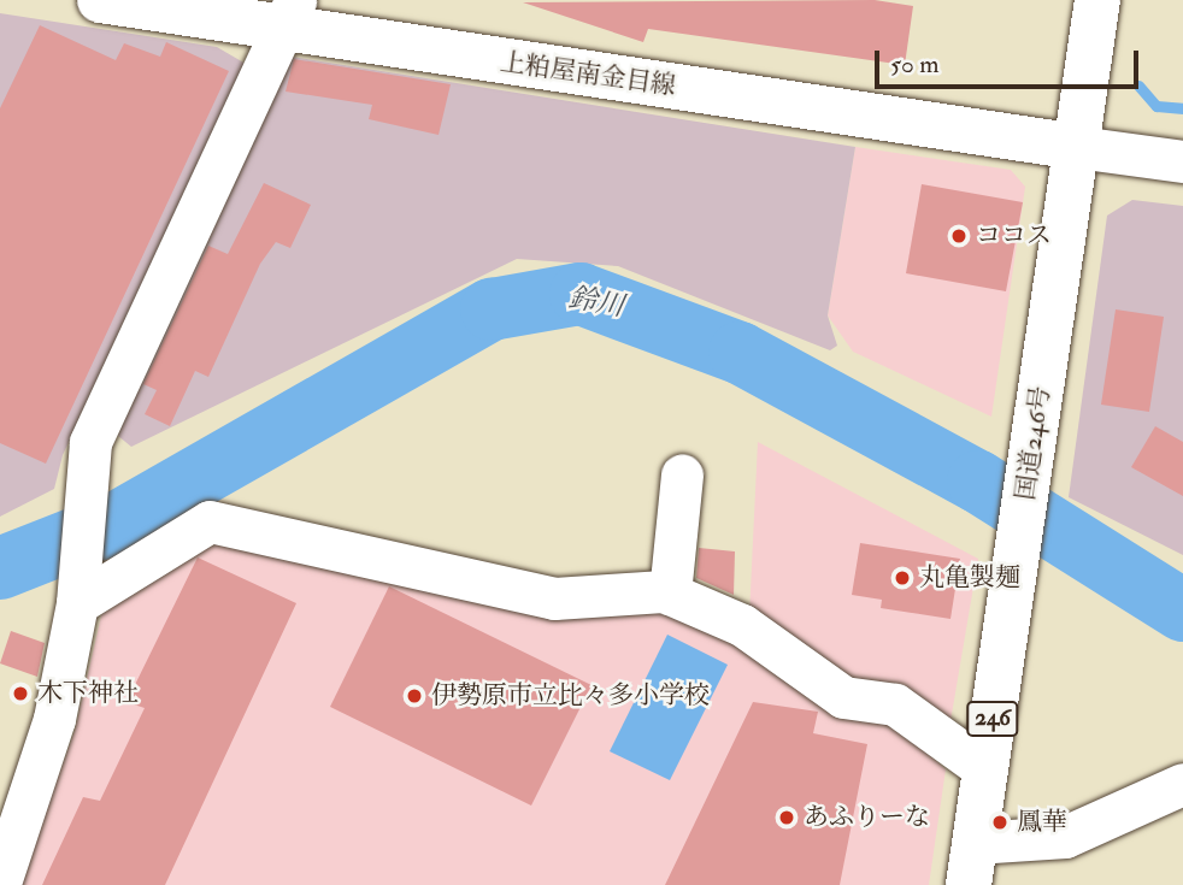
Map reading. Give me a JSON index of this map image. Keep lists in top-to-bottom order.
{
  "streets": {
    "main road": ["上粕屋南金目線", "国道246号", "246"]
  },
  "crossings": [
    ["上粕屋南金目線", "国道246号"]
  ],
  "water": ["鈴川"],
  "places": [
    "ココス",
    "丸亀製麺",
    "木下神社",
    "伊勢原市立比々多小学校",
    "あふりーな",
    "鳳華"
  ],
  "scale_bar": "50 m"
}
